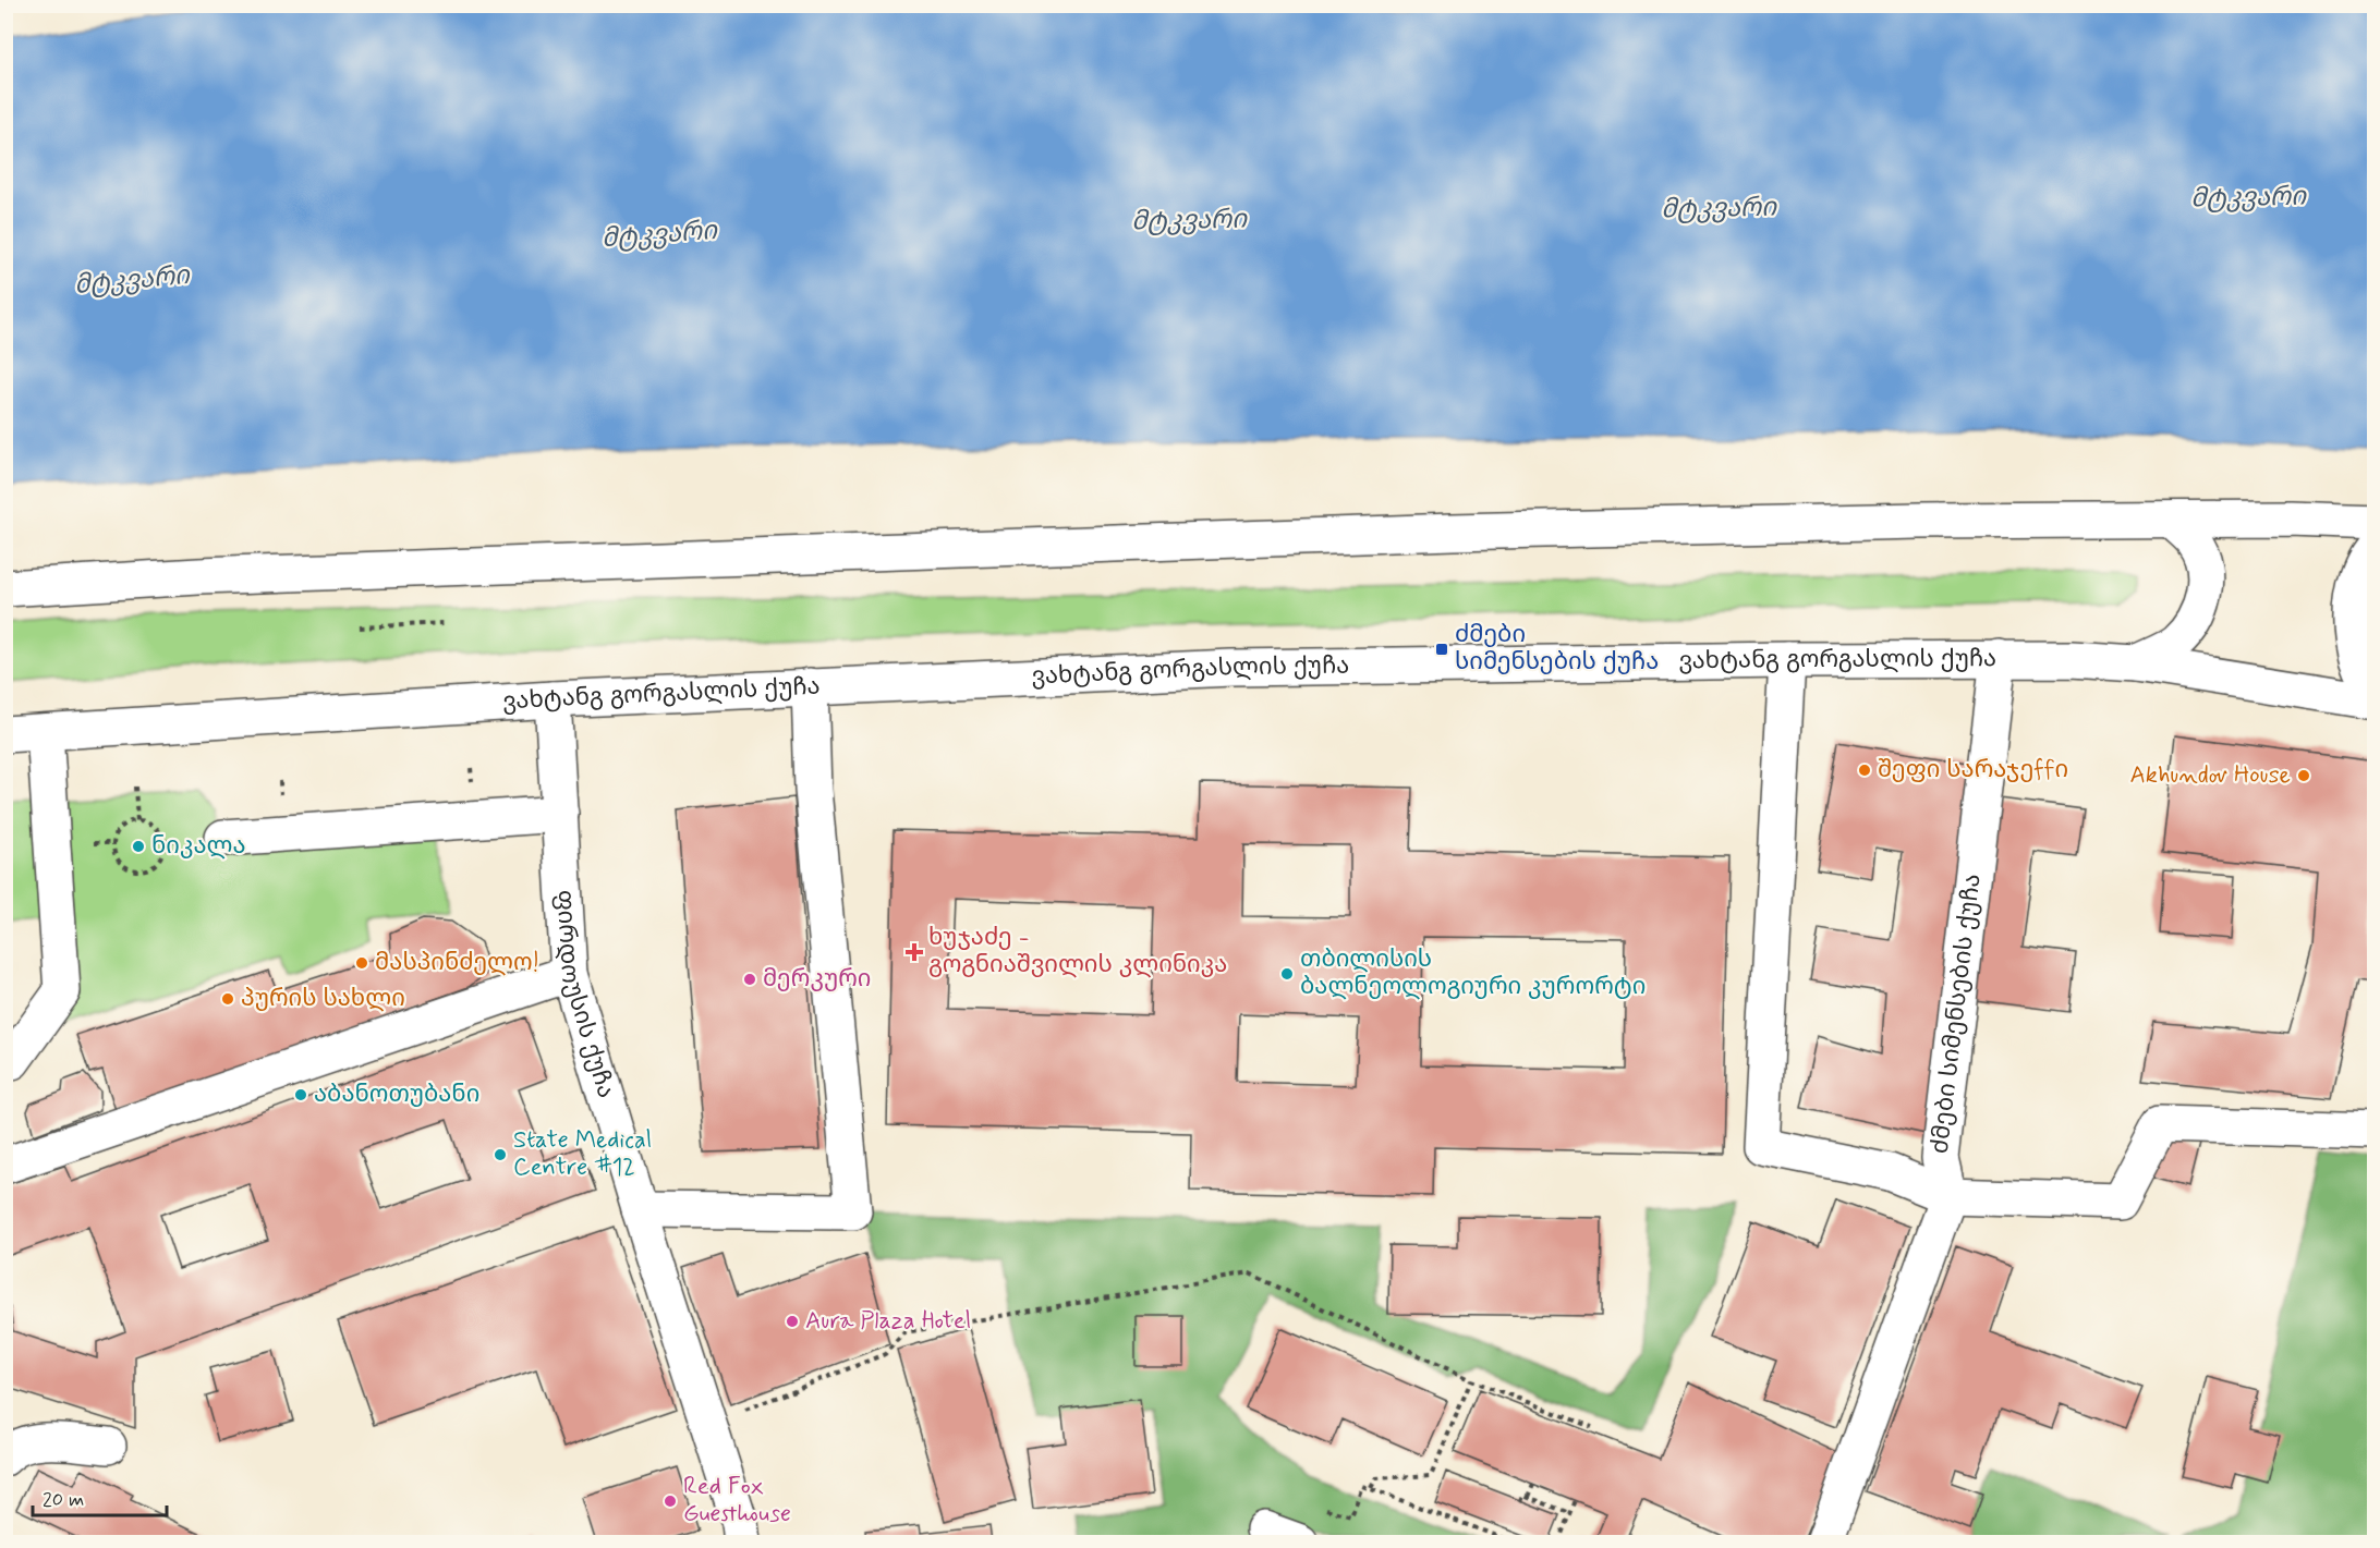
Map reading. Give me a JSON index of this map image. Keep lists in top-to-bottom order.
{
  "streets": {
    "main road": ["ვახტანგ გორგასლის ქუჩა", "ფირდოუსის ქუჩა", "ძმები სიმენსების ქუჩა"]
  },
  "crossings": [
    ["ვახტანგ გორგასლის ქუჩა", "ფირდოუსის ქუჩა"],
    ["ვახტანგ გორგასლის ქუჩა", "ძმები სიმენსების ქუჩა"]
  ],
  "water": ["მტკვარი"],
  "places": {
    "transit": ["ძმები სიმენსების ქუჩა"],
    "other": [
      "შეფი სარაჯეffი",
      "Akhundov House",
      "ნიკალა",
      "მასპინძელო!",
      "თბილისის ბალნეოლოგიური კურორტი",
      "მერკური",
      "პურის სახლი",
      "აბანოთუბანი",
      "State Medical Centre #12",
      "Aura Plaza Hotel",
      "Red Fox Guesthouse"
    ],
    "health": ["ხუჯაძე - გოგნიაშვილის კლინიკა"]
  },
  "scale_bar": "20 m"
}
